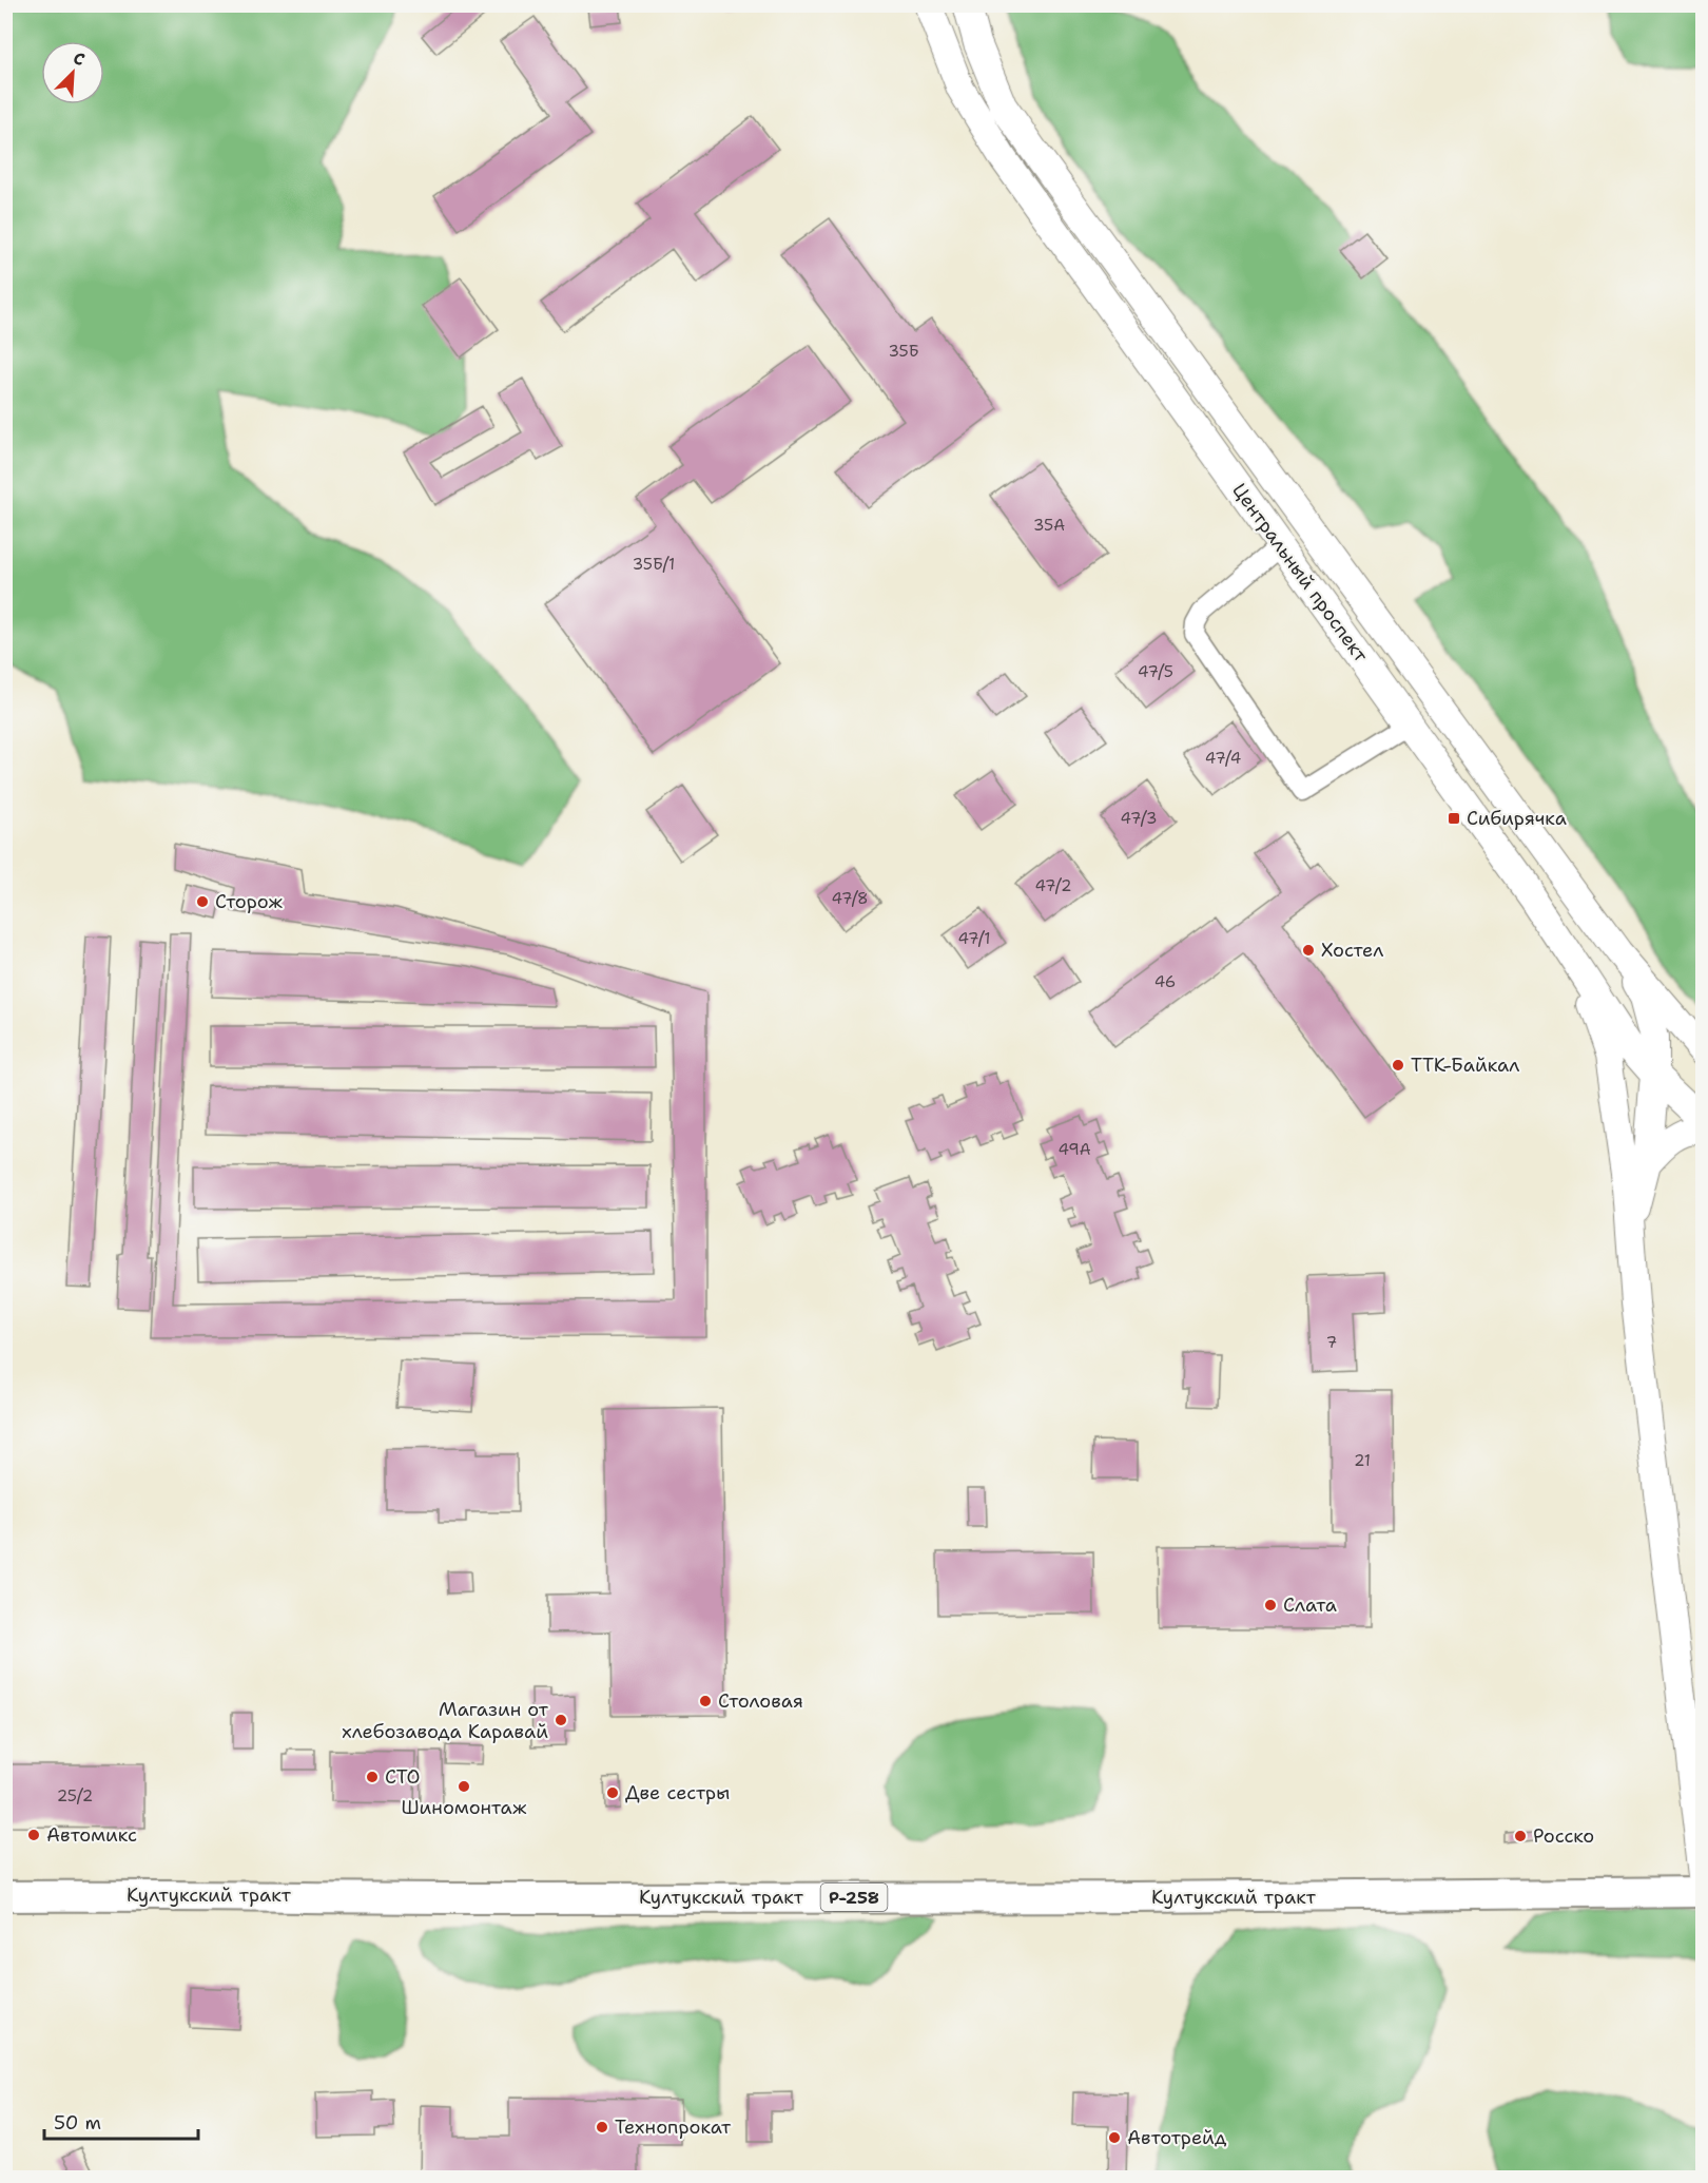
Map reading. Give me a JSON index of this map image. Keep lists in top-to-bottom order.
{
  "streets": {
    "main road": ["Центральный проспект", "Култукский тракт", "Р-258"]
  },
  "places": {
    "transit": ["Сибирячка"],
    "other": [
      "Сторож",
      "Хостел",
      "ТТК-Байкал",
      "Слата",
      "Столовая",
      "Магазин от хлебозавода Каравай",
      "СТО",
      "Шиномонтаж",
      "Две сестры",
      "Автомикс",
      "Росско",
      "Технопрокат",
      "Автотрейд"
    ]
  },
  "house_numbers": [
    "35Б",
    "35А",
    "35Б/1",
    "47/5",
    "47/4",
    "47/3",
    "47/2",
    "47/8",
    "47/1",
    "46",
    "49А",
    "7",
    "21",
    "25/2"
  ],
  "scale_bar": "50 m",
  "north": "top right"
}
